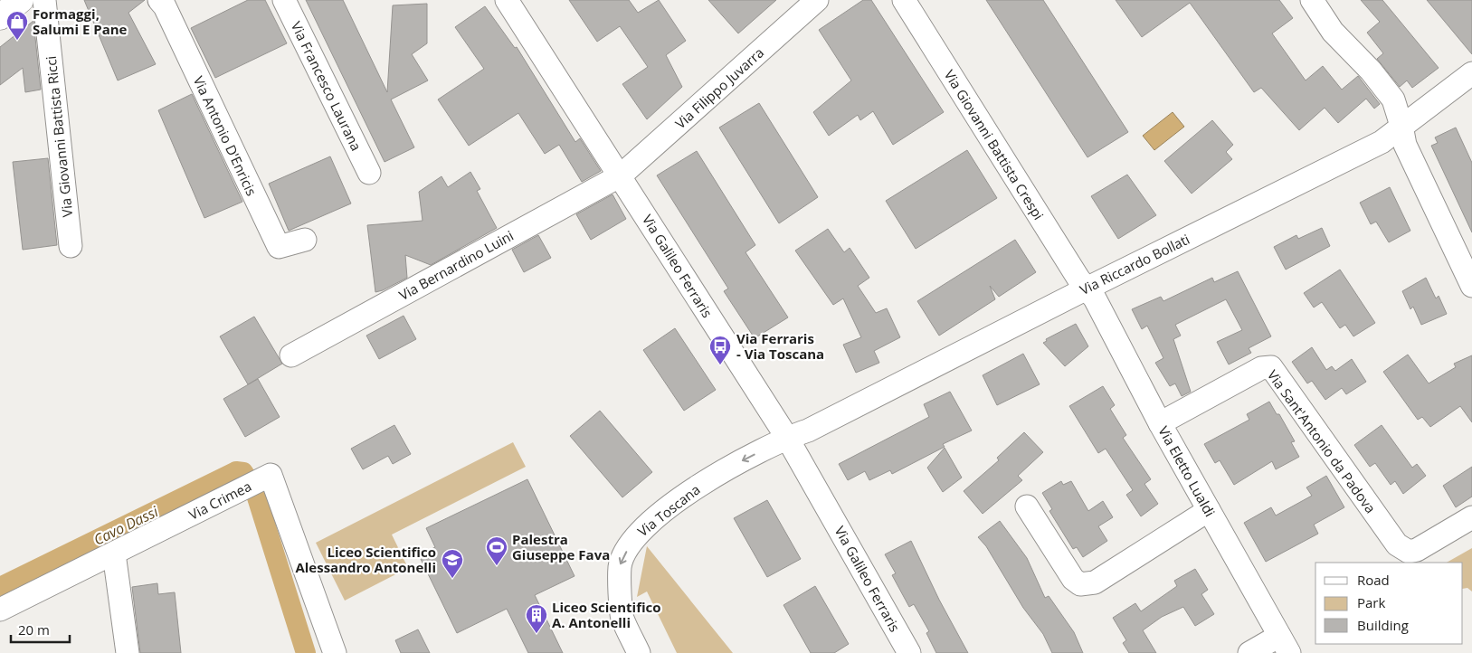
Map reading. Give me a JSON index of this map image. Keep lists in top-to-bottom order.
{
  "streets": {
    "street": [
      "Via Francesco Laurana",
      "Via Filippo Juvarra",
      "Via Antonio D'Enricis",
      "Via Giovanni Battista Ricci",
      "Via Giovanni Battista Crespi",
      "Via Riccardo Bollati",
      "Via Bernardino Luini",
      "Via Galileo Ferraris",
      "Via Sant'Antonio da Padova",
      "Via Eletto Lualdi",
      "Via Crimea",
      "Via Toscana"
    ]
  },
  "crossings": [
    ["Via Filippo Juvarra", "Via Bernardino Luini"],
    ["Via Filippo Juvarra", "Via Galileo Ferraris"],
    ["Via Giovanni Battista Crespi", "Via Riccardo Bollati"],
    ["Via Giovanni Battista Crespi", "Via Eletto Lualdi"],
    ["Via Riccardo Bollati", "Via Galileo Ferraris"],
    ["Via Riccardo Bollati", "Via Eletto Lualdi"],
    ["Via Riccardo Bollati", "Via Toscana"],
    ["Via Bernardino Luini", "Via Galileo Ferraris"],
    ["Via Galileo Ferraris", "Via Toscana"],
    ["Via Sant'Antonio da Padova", "Via Eletto Lualdi"]
  ],
  "one_way": ["Via Toscana"],
  "water": ["Cavo Dassi"],
  "places": {
    "shop": ["Formaggi, Salumi E Pane"],
    "bus stop": ["Via Ferraris - Via Toscana"],
    "sports": ["Palestra Giuseppe Fava"],
    "school or university": ["Liceo Scientifico Alessandro Antonelli"],
    "building": ["Liceo Scientifico A. Antonelli"]
  },
  "legend": ["Road", "Park", "Building"],
  "scale_bar": "20 m"
}
